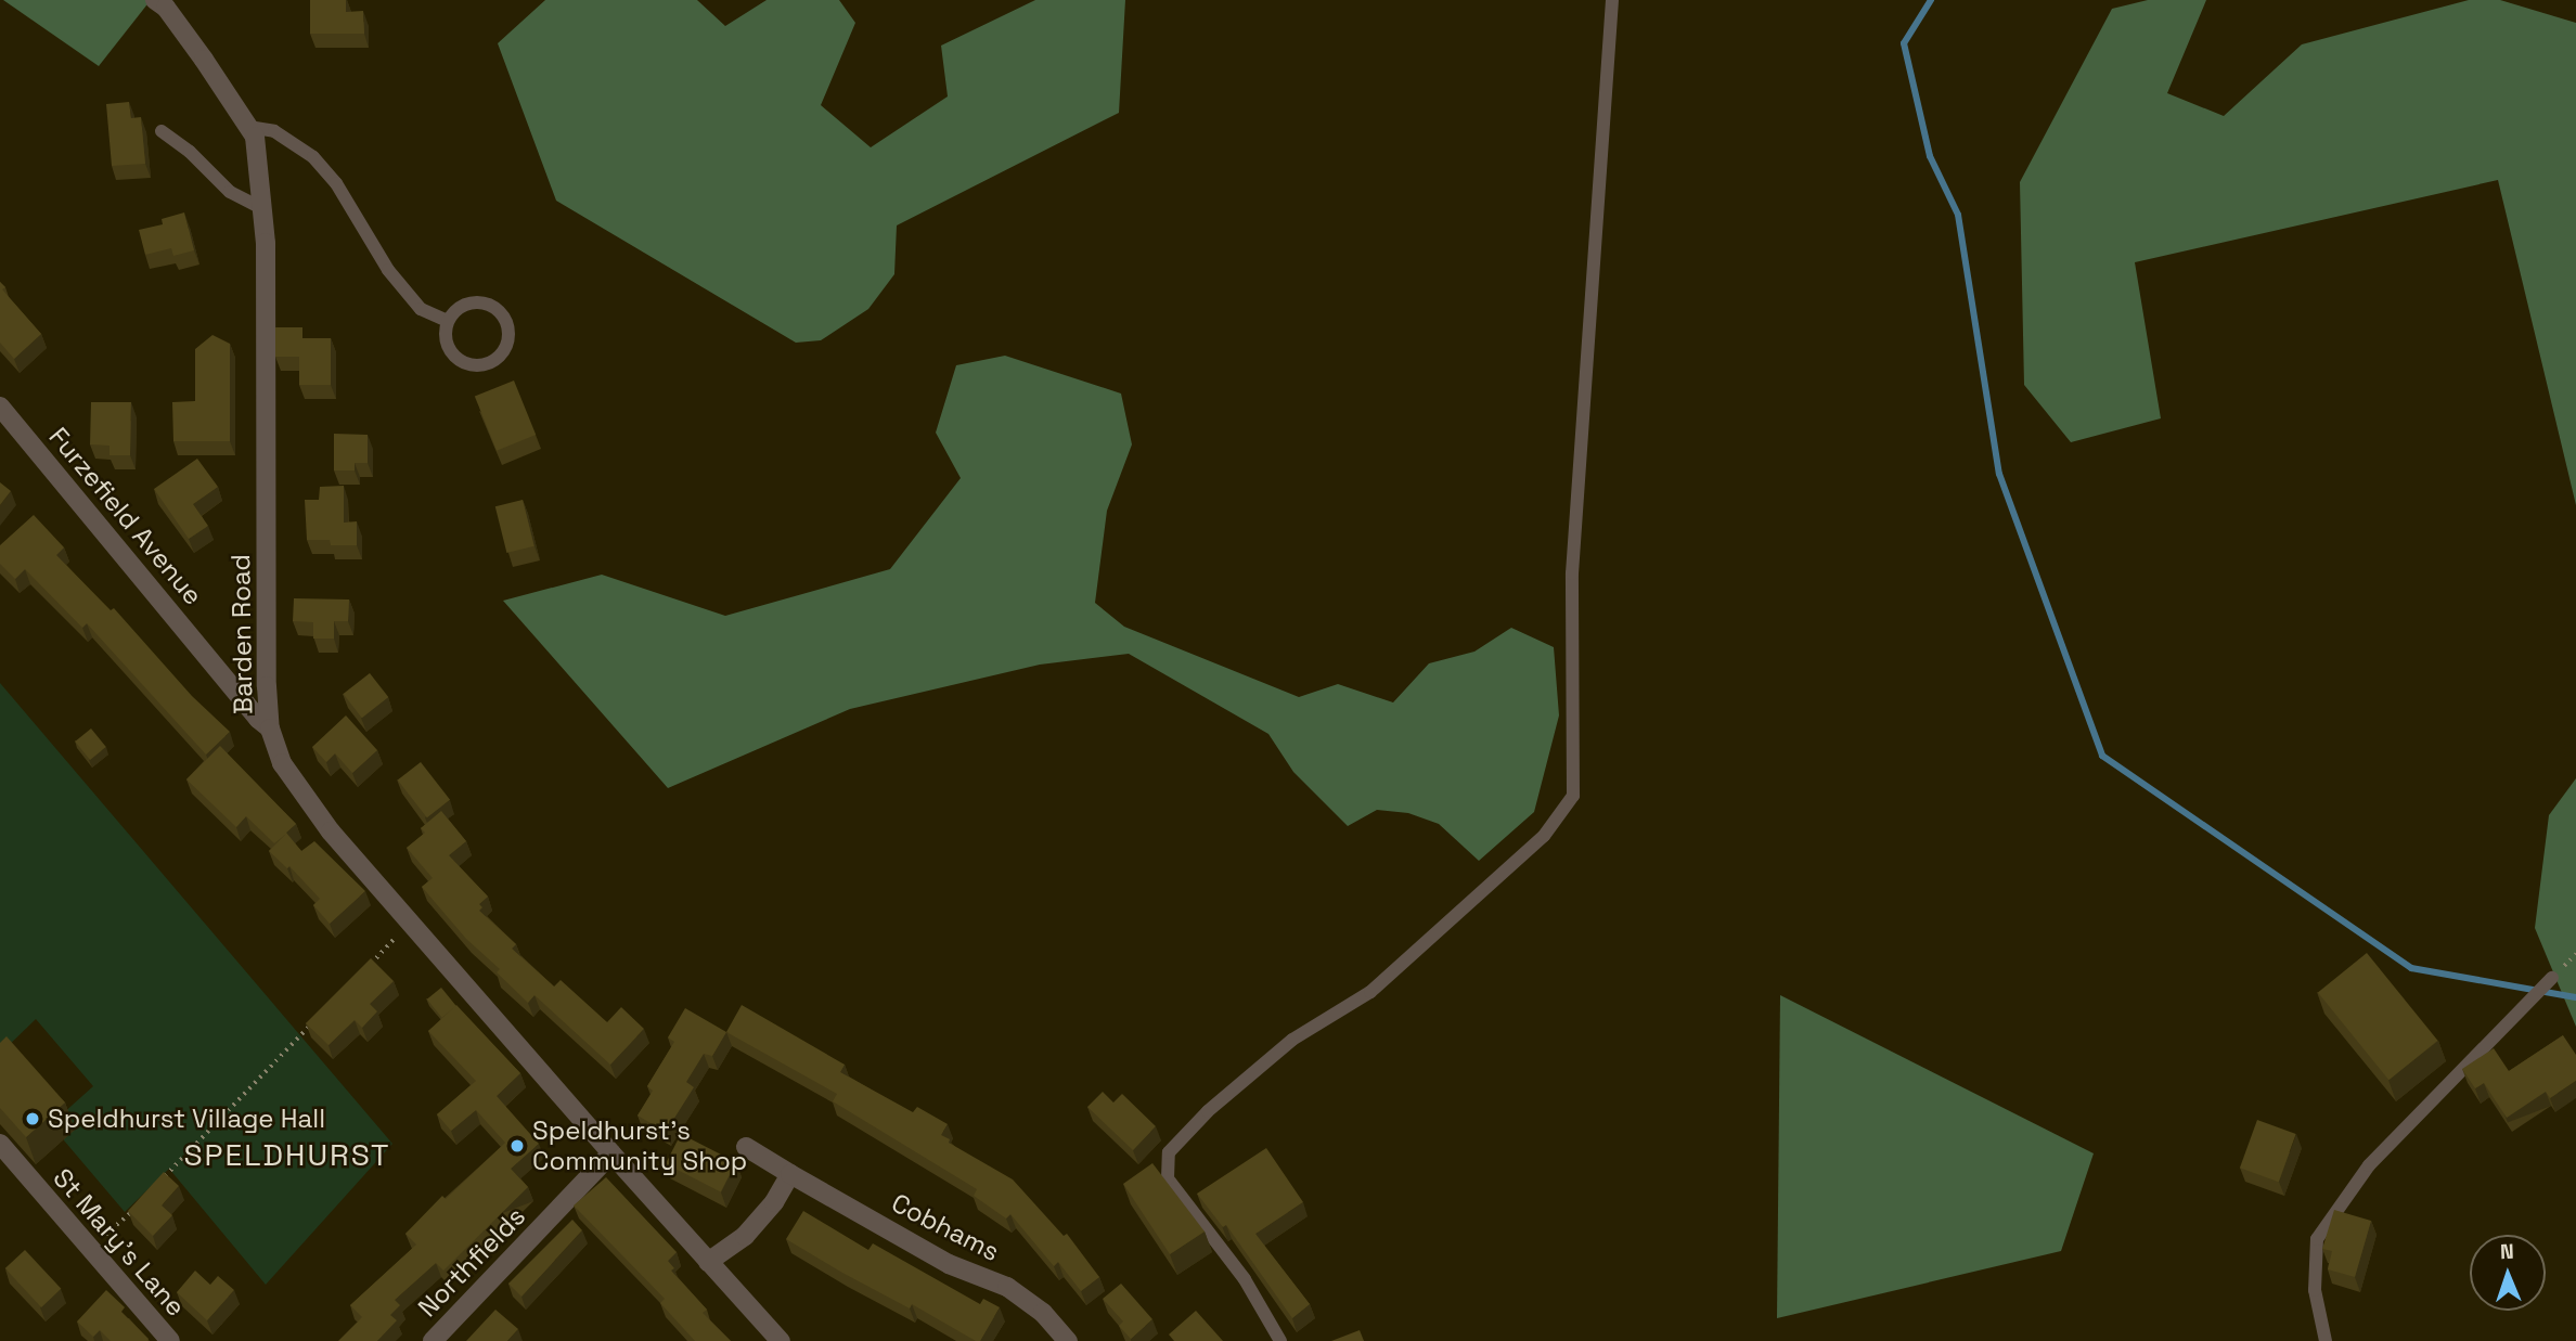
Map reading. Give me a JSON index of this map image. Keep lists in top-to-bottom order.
{
  "streets": {
    "street": [
      "Furzefield Avenue",
      "Barden Road",
      "Cobhams",
      "St Mary's Lane",
      "Northfields"
    ]
  },
  "crossings": [
    ["Furzefield Avenue", "Barden Road"],
    ["Barden Road", "Northfields"]
  ],
  "districts": ["SPELDHURST"],
  "places": ["Speldhurst Village Hall", "Speldhurst's Community Shop"],
  "north": "top"
}
